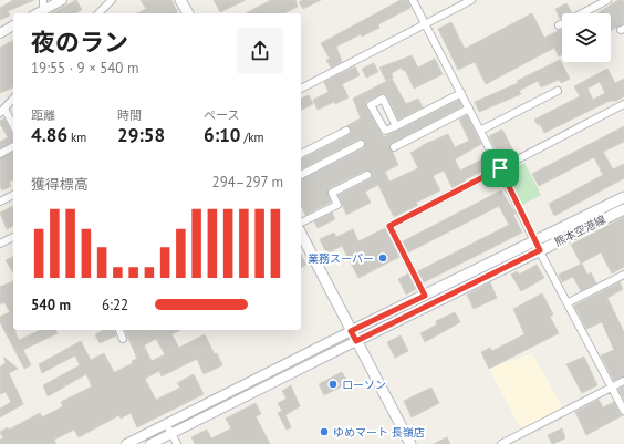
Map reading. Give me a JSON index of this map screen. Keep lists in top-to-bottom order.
{
  "streets": {
    "main road": ["熊本空港線"]
  },
  "places": ["業務スーパー", "ローソン", "ゆめマート 長嶺店"],
  "page": {
    "heading": ["夜のラン", "19:55 · 9 × 540 m"],
    "stats": [
      ["距離", "4.86 km"],
      ["時間", "29:58"],
      ["ペース", "6:10 /km"]
    ],
    "chart": ["獲得標高", "294–297 m"],
    "list": [
      {
        "name": "540 m",
        "note": "6:22"
      }
    ]
  }
}
